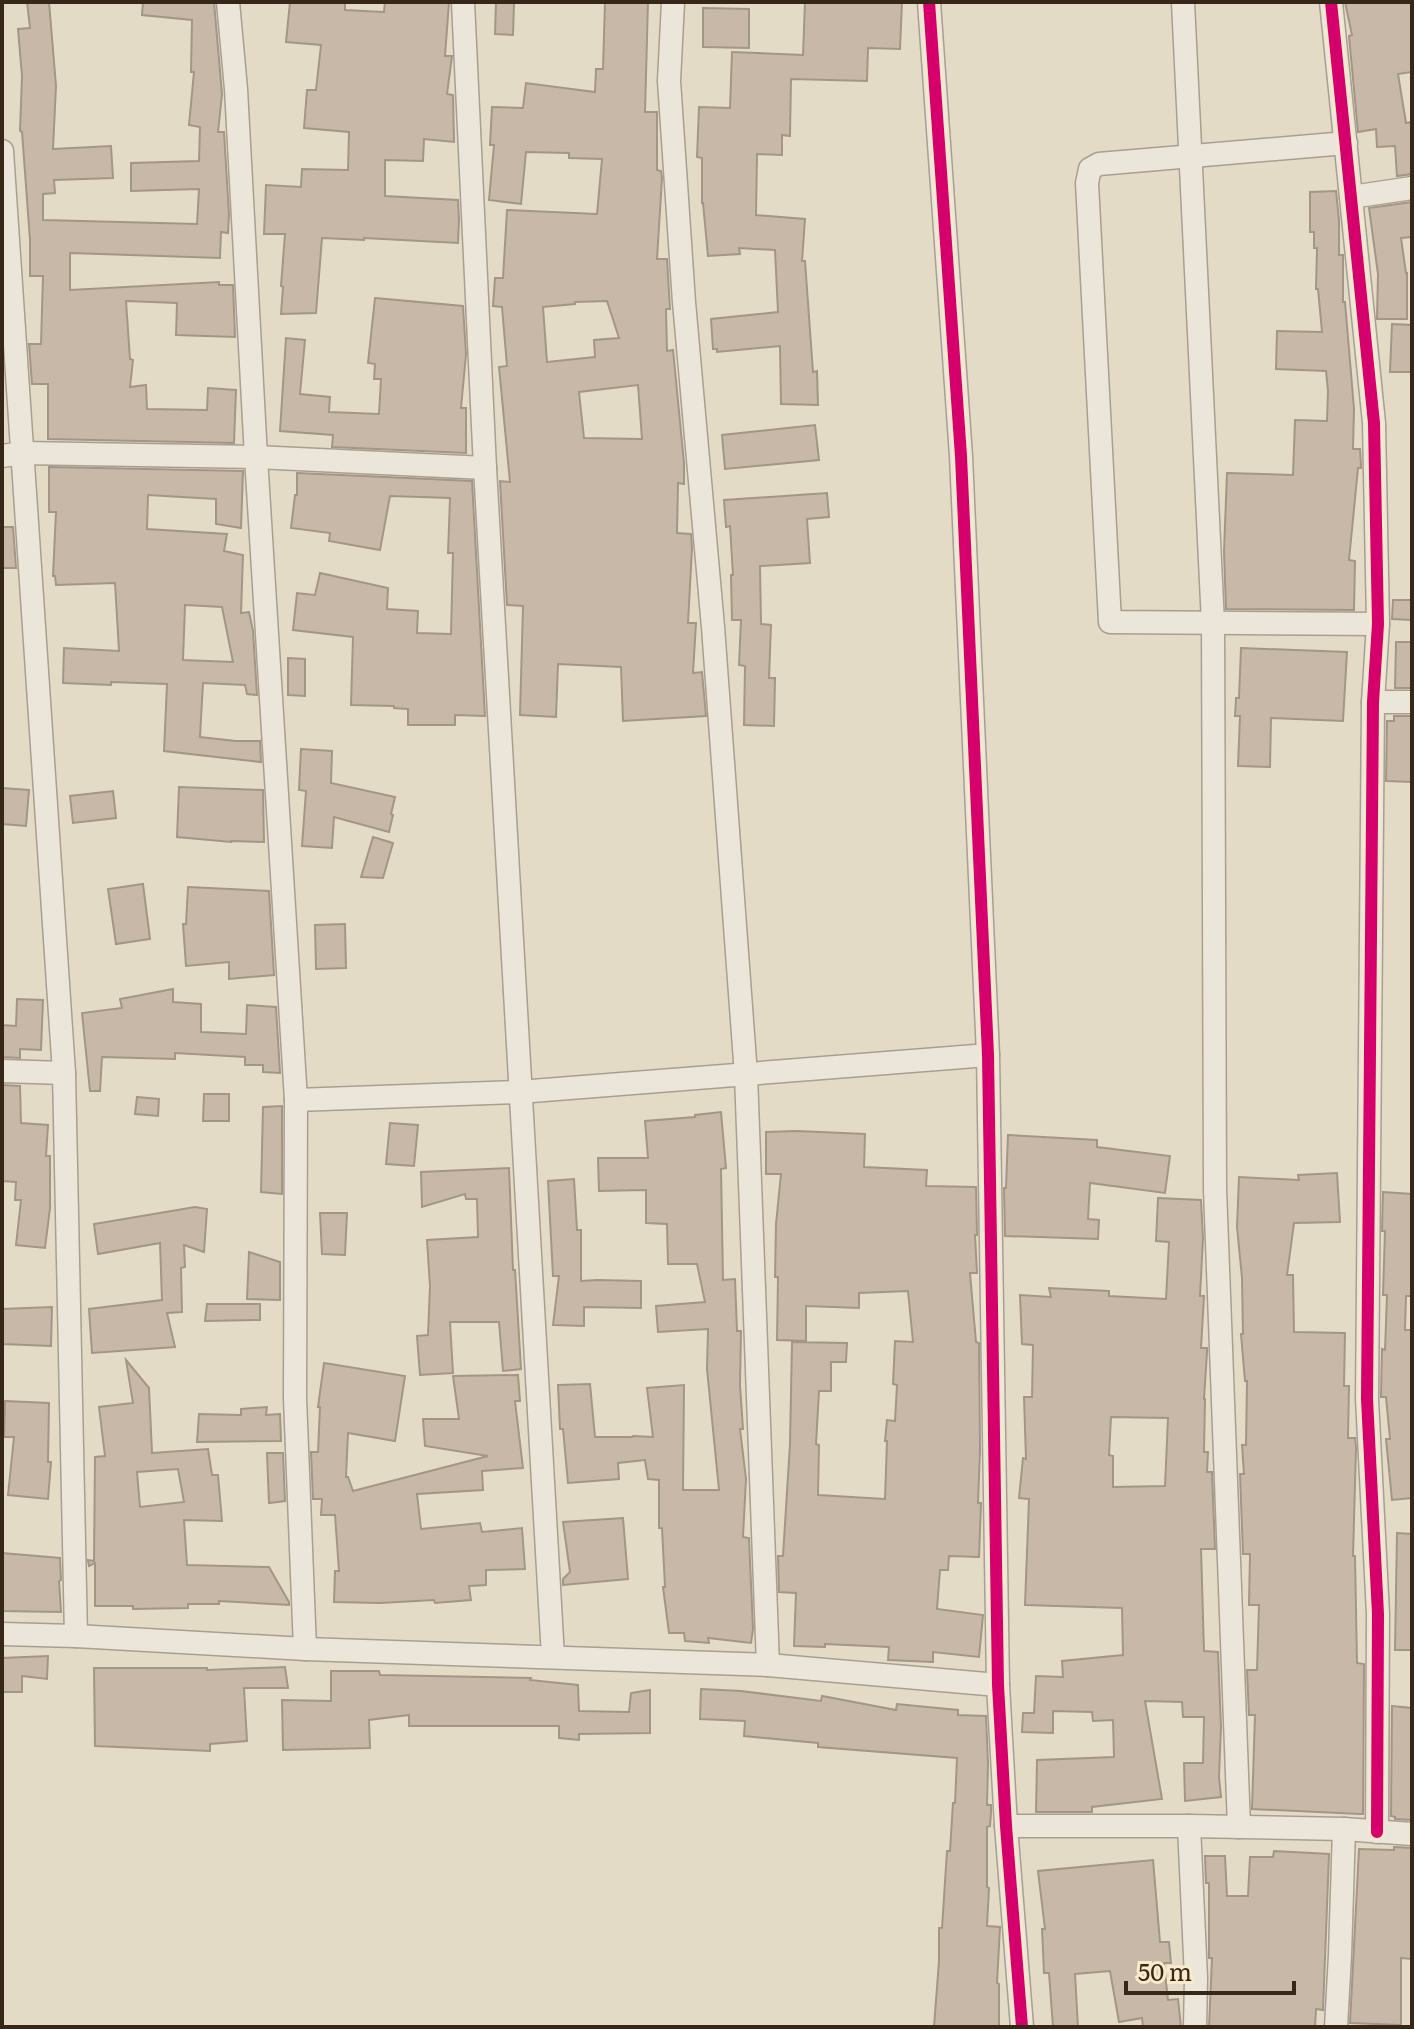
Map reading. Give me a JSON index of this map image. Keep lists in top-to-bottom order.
{
  "scale_bar": "50 m"
}
